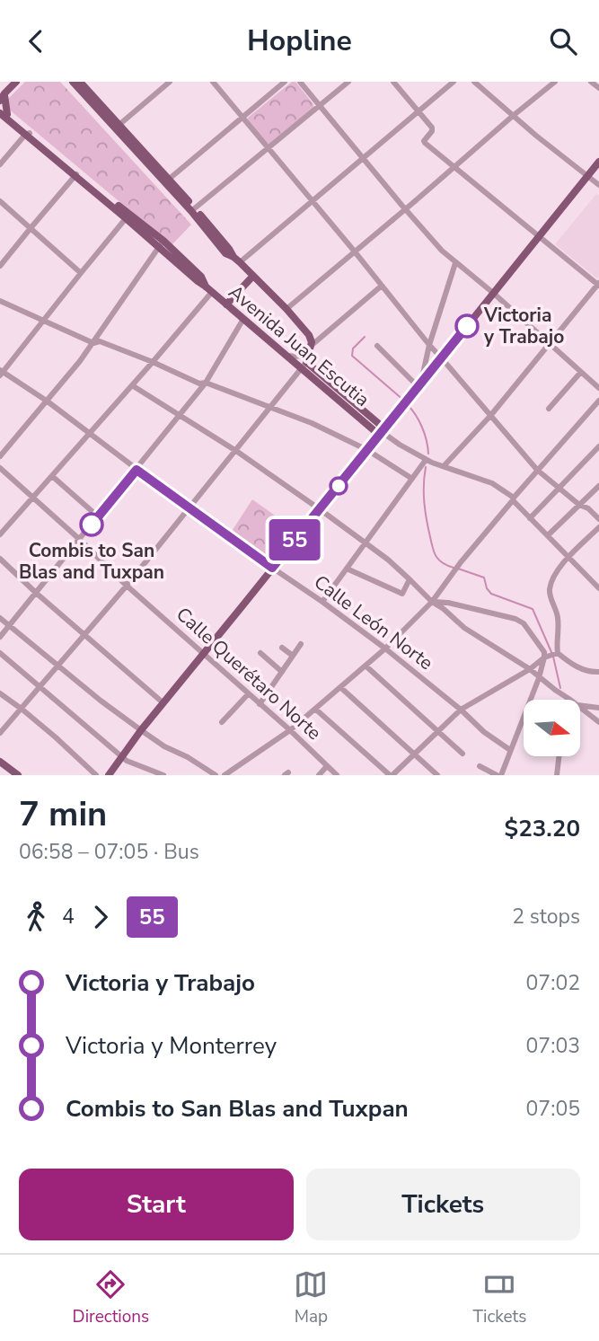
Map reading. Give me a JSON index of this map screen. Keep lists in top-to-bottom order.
{
  "streets": {
    "main road": ["Avenida Juan Escutia"],
    "street": ["Calle León Norte", "Calle Querétaro Norte"]
  },
  "places": ["Victoria y Trabajo", "Combis to San Blas and Tuxpan"],
  "lines": ["bus line 55"],
  "north": "right",
  "page": {
    "header": "Hopline",
    "on_map": "55",
    "heading": ["7 min", "06:58 – 07:05 · Bus", "$23.20"],
    "legs": ["4", "55", "2 stops"],
    "list": [
      {
        "name": "Victoria y Trabajo",
        "value": "07:02"
      },
      {
        "name": "Victoria y Monterrey",
        "value": "07:03"
      },
      {
        "name": "Combis to San Blas and Tuxpan",
        "value": "07:05"
      }
    ],
    "buttons": ["Start", "Tickets"],
    "tabs": ["Directions", "Map", "Tickets"]
  }
}
